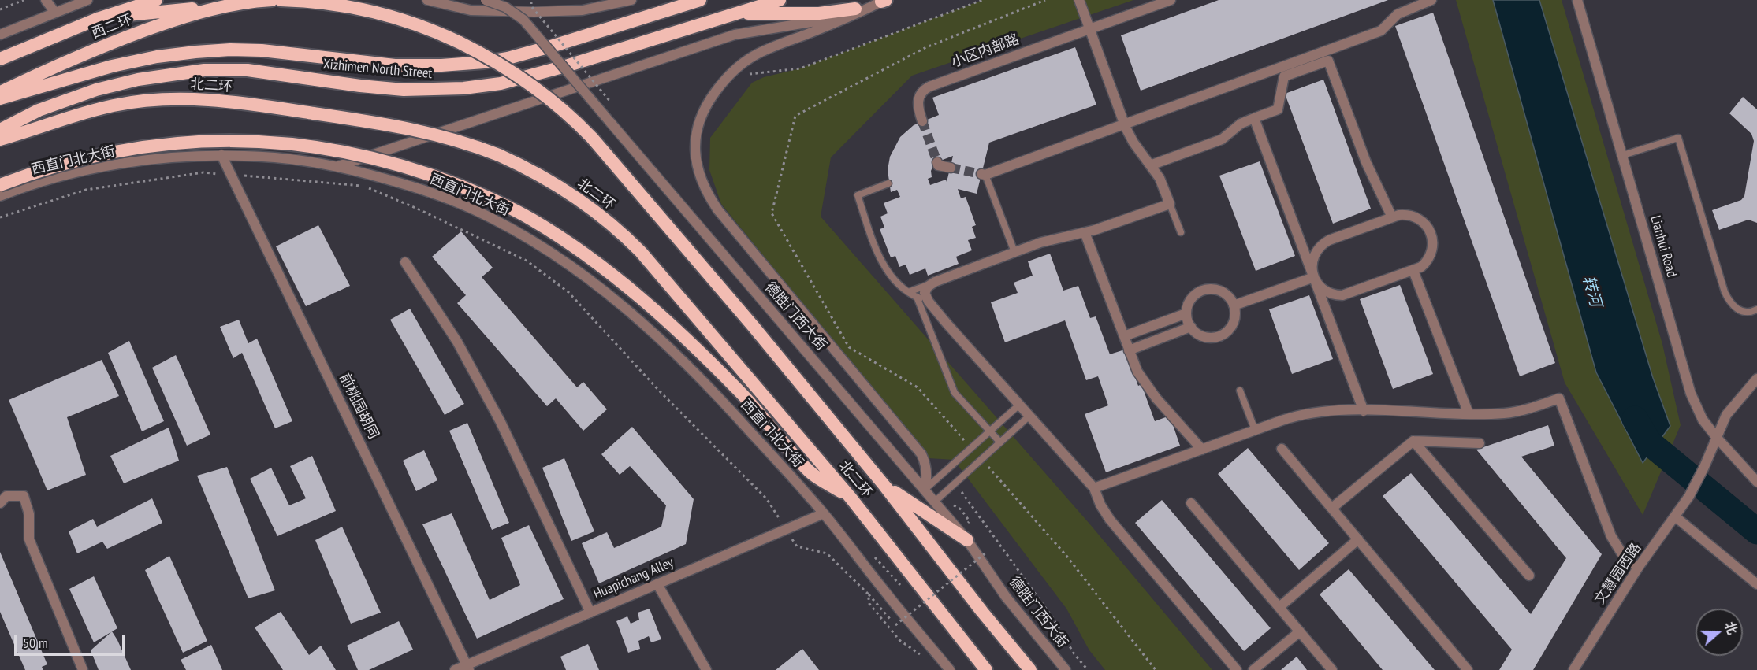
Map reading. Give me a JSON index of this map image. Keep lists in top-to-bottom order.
{
  "streets": {
    "highway": ["西二环", "Xizhimen North Street", "北二环"],
    "street": [
      "小区内部路",
      "西直门北大街",
      "Lianhui Road",
      "德胜门西大街",
      "前桃园胡同",
      "文慧园西路",
      "Huapichang Alley"
    ]
  },
  "crossings": [
    ["西直门北大街", "前桃园胡同"],
    ["西直门北大街", "Huapichang Alley"],
    ["Lianhui Road", "文慧园西路"],
    ["前桃园胡同", "Huapichang Alley"]
  ],
  "water": ["转河"],
  "scale_bar": "50 m",
  "north": "right"
}
